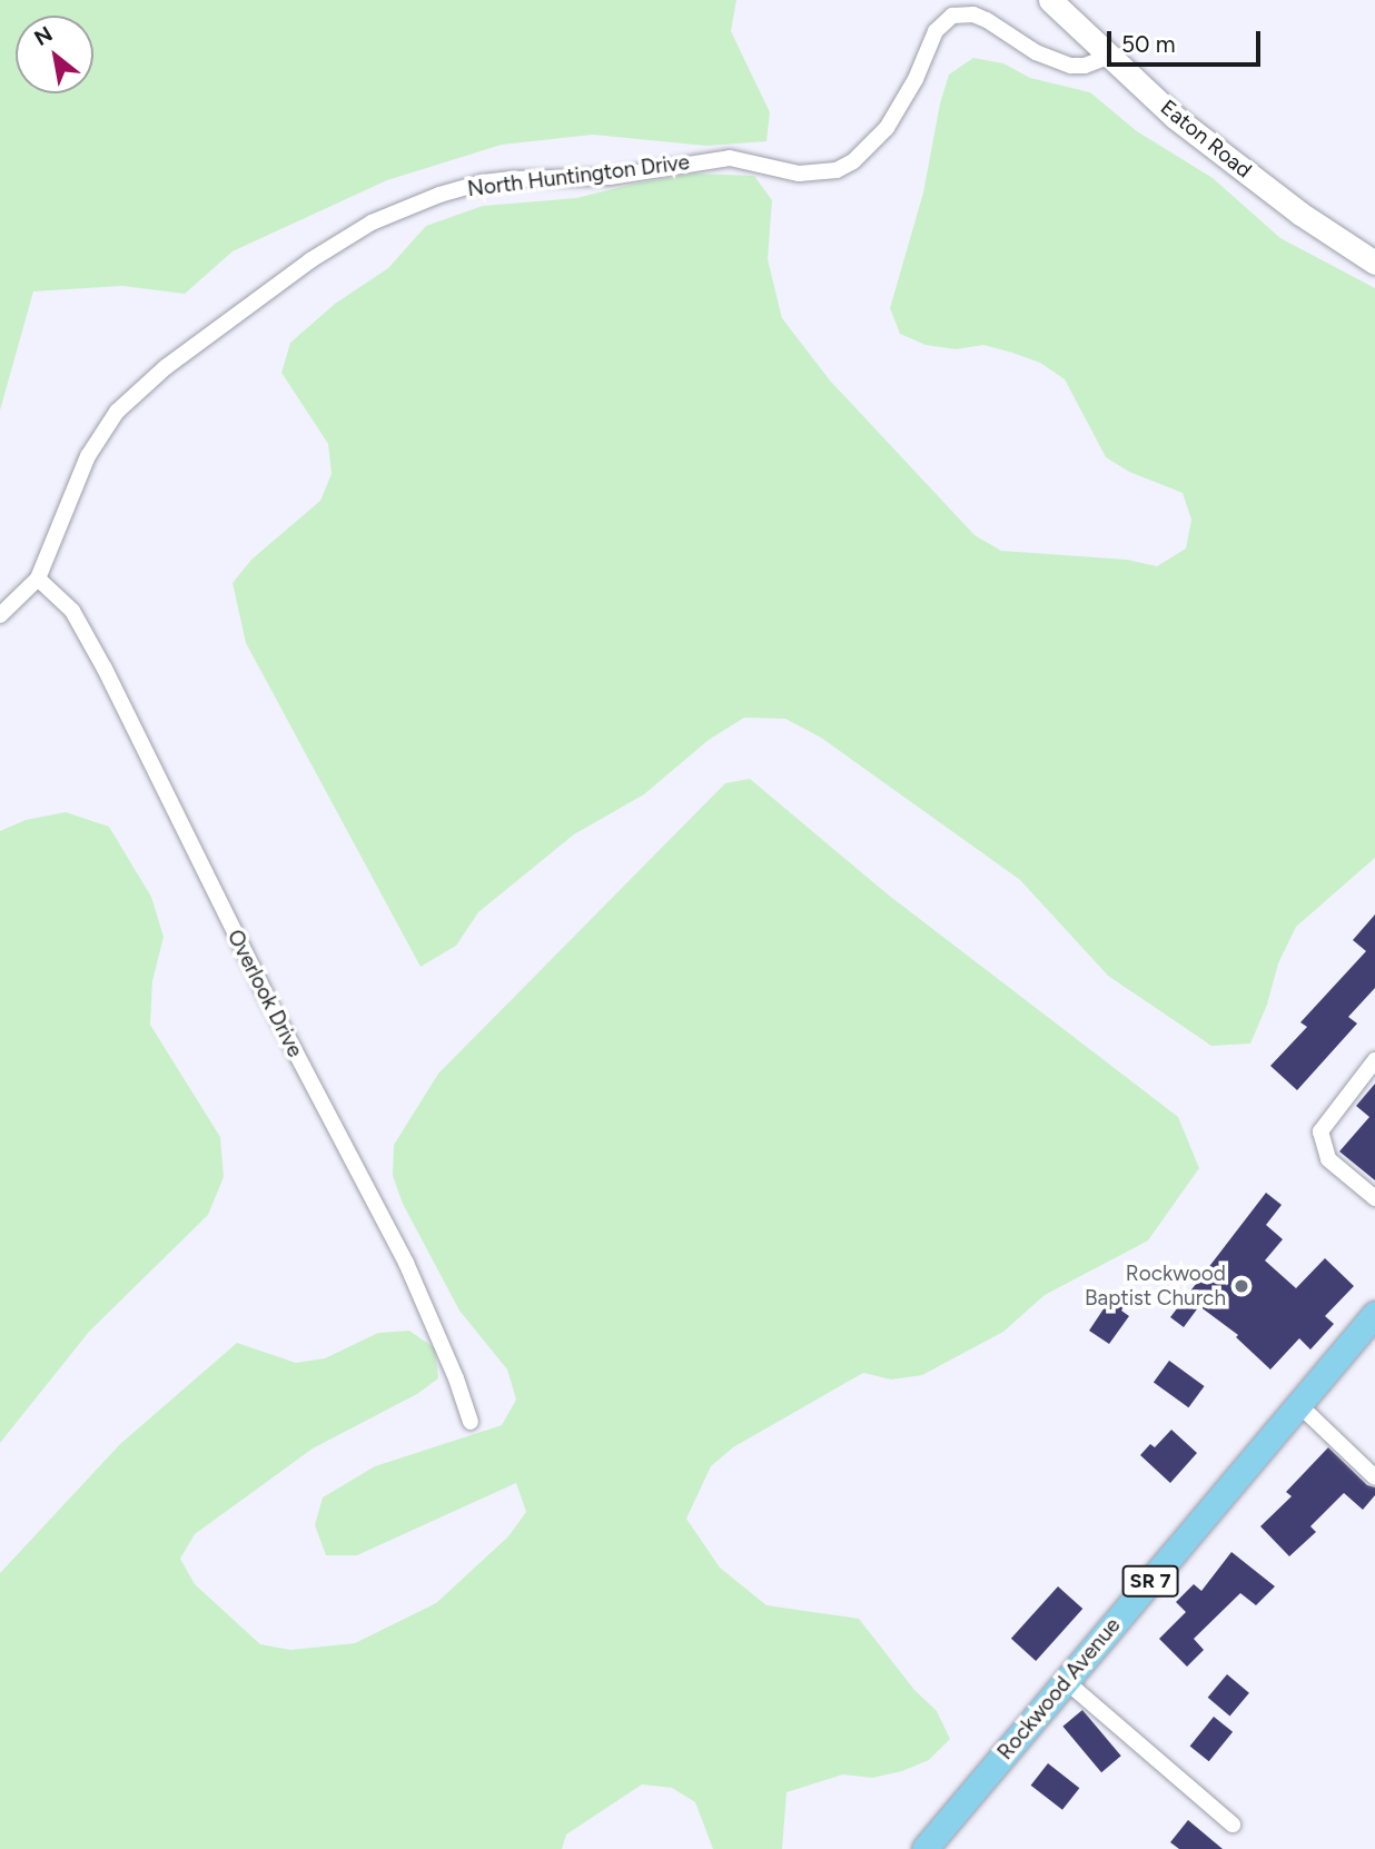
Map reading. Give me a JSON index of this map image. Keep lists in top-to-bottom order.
{
  "streets": {
    "main road": ["SR 7", "Rockwood Avenue"],
    "street": ["Eaton Road", "North Huntington Drive", "Overlook Drive"]
  },
  "crossings": [
    ["Eaton Road", "North Huntington Drive"],
    ["North Huntington Drive", "Overlook Drive"]
  ],
  "places": ["Rockwood Baptist Church"],
  "scale_bar": "50 m",
  "north": "top left"
}
